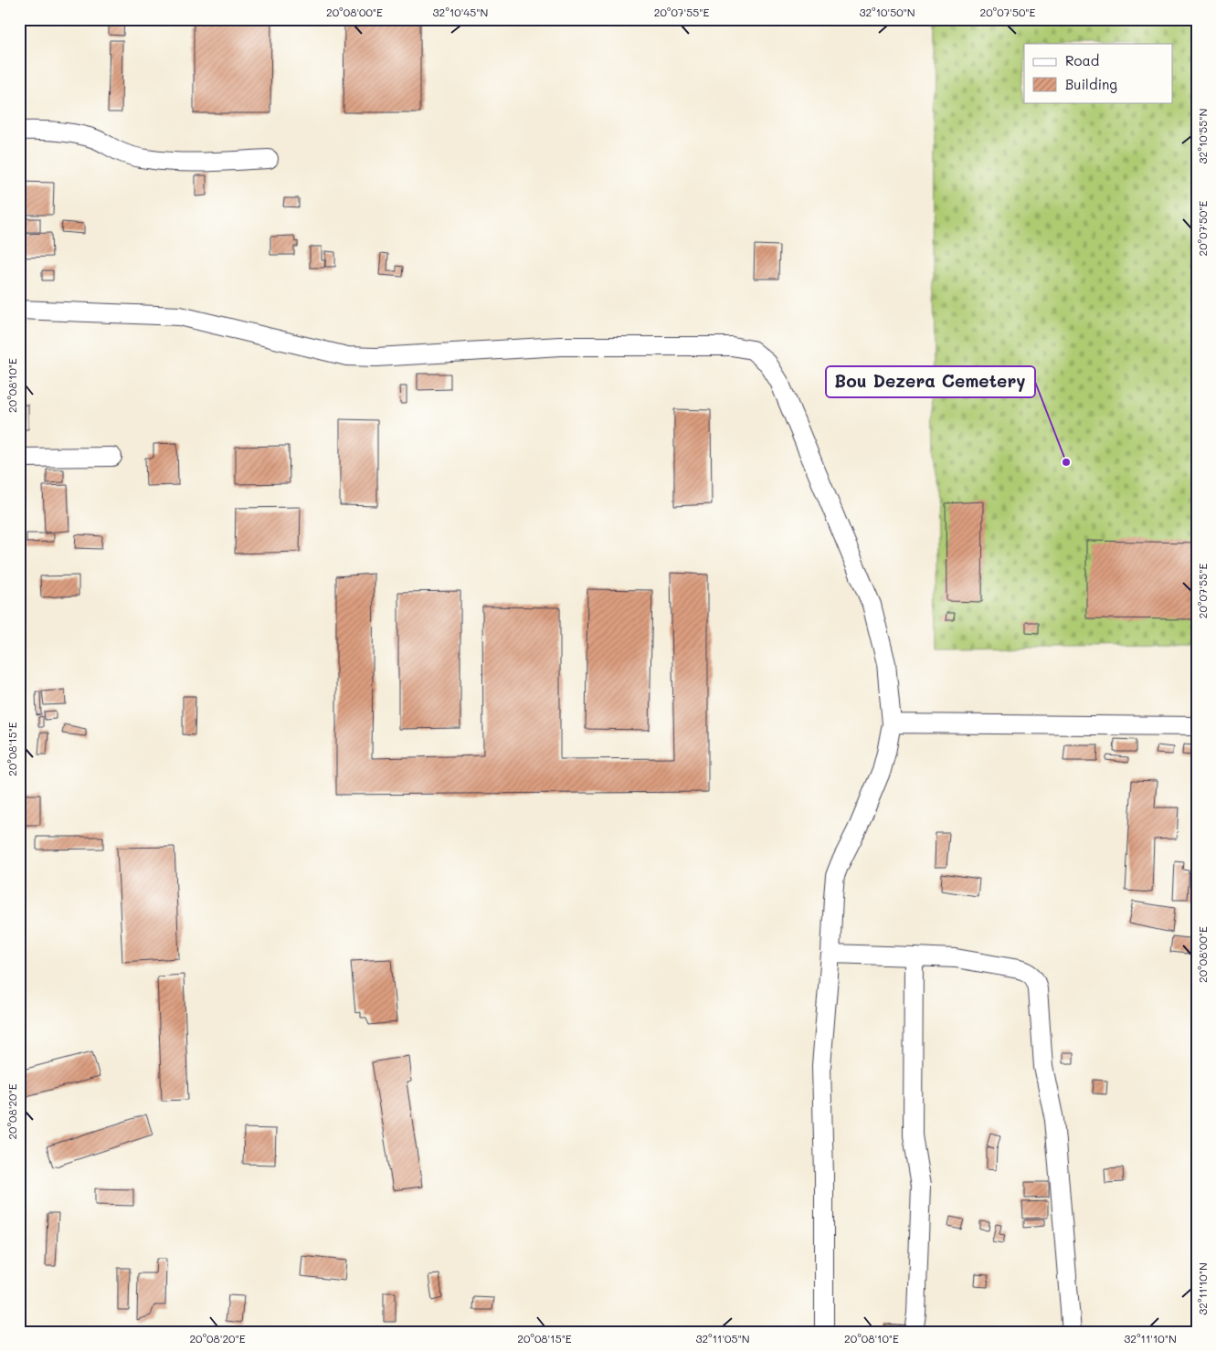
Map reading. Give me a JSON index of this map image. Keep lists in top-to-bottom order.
{
  "places": ["Bou Dezera Cemetery"],
  "legend": ["Road", "Building"],
  "coordinates": [
    "20°08'00\"E",
    "32°10'45\"N",
    "20°07'55\"E",
    "32°10'50\"N",
    "20°07'50\"E",
    "32°10'55\"N",
    "20°08'10\"E",
    "20°08'15\"E",
    "20°08'20\"E",
    "32°11'10\"N",
    "32°11'05\"N"
  ]
}
